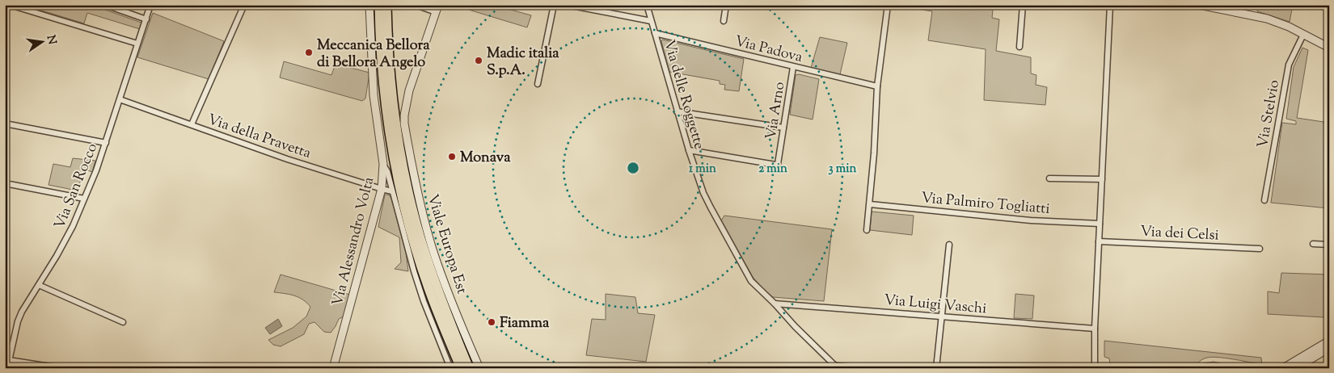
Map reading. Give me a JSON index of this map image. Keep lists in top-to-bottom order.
{
  "streets": {
    "street": [
      "Via Padova",
      "Via delle Roggette",
      "Via Arno",
      "Via Stelvio",
      "Via della Pravetta",
      "Via San Rocco",
      "Via Palmiro Togliatti",
      "Via dei Celsi",
      "Via Alessandro Volta",
      "Viale Europa Est",
      "Via Luigi Vaschi"
    ]
  },
  "crossings": [
    ["Via Padova", "Via delle Roggette"],
    ["Via Padova", "Via Arno"],
    ["Via delle Roggette", "Via Arno"],
    ["Via delle Roggette", "Via Luigi Vaschi"],
    ["Via della Pravetta", "Via San Rocco"],
    ["Via della Pravetta", "Via Alessandro Volta"]
  ],
  "places": [
    "Meccanica Bellora di Bellora Angelo",
    "Madic italia S.p.A.",
    "Monava",
    "Fiamma"
  ],
  "north": "right",
  "rings": ["1 min", "2 min", "3 min"]
}
